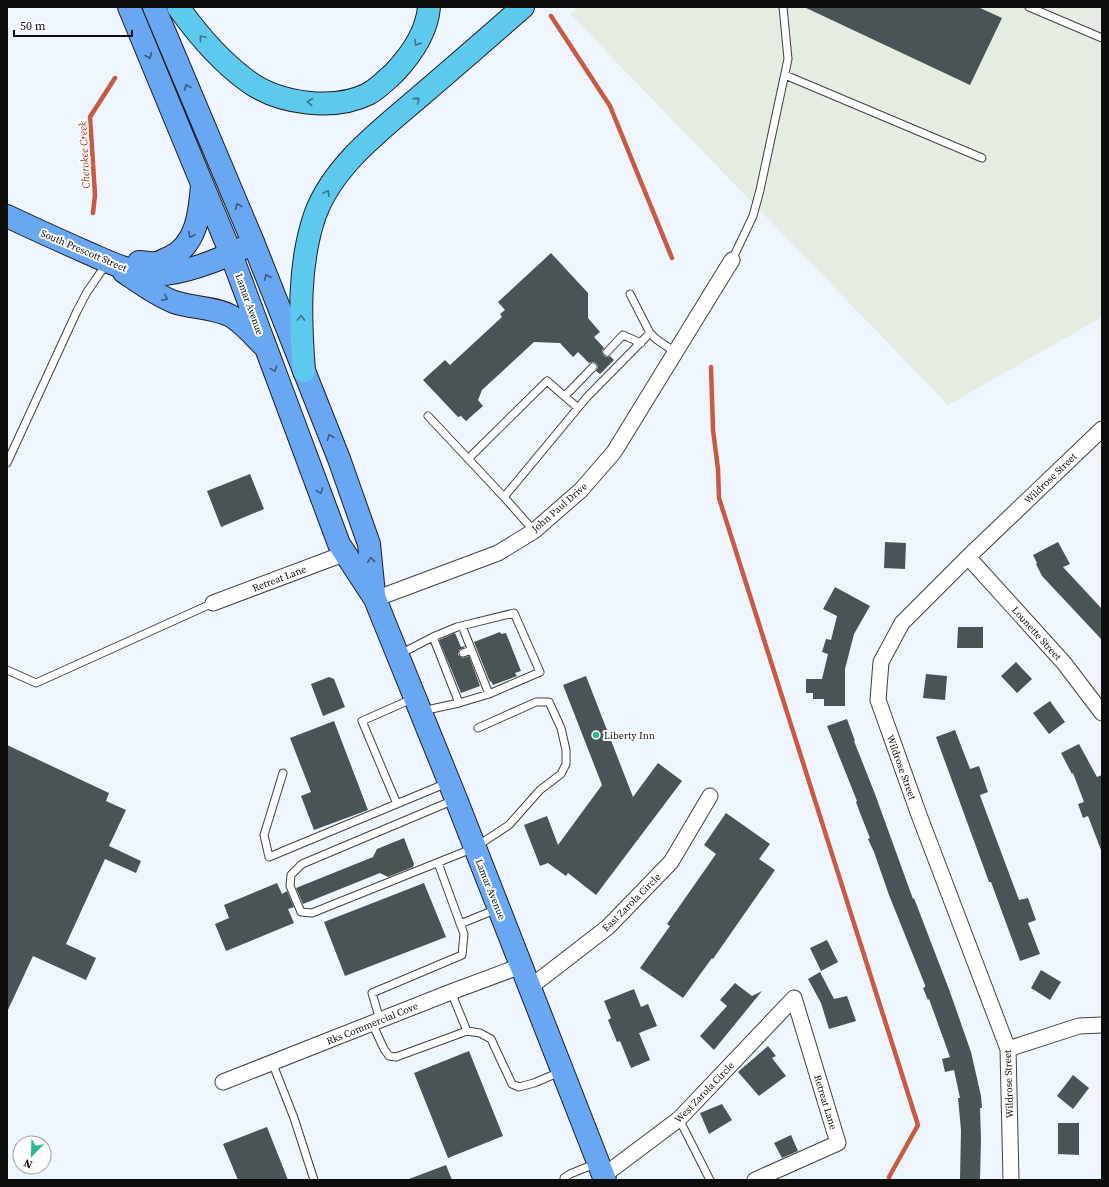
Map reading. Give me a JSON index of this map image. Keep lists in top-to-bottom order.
{
  "streets": {
    "main road": ["South Prescott Street", "Lamar Avenue"],
    "street": [
      "Wildrose Street",
      "John Paul Drive",
      "Retreat Lane",
      "Lounette Street",
      "East Zarola Circle",
      "Rks Commercial Cove",
      "West Zarola Circle"
    ]
  },
  "crossings": [
    ["South Prescott Street", "Lamar Avenue"],
    ["Lamar Avenue", "John Paul Drive"],
    ["Lamar Avenue", "Retreat Lane"],
    ["Lamar Avenue", "East Zarola Circle"],
    ["Lamar Avenue", "Rks Commercial Cove"],
    ["Lamar Avenue", "West Zarola Circle"],
    ["Wildrose Street", "Lounette Street"],
    ["Retreat Lane", "West Zarola Circle"]
  ],
  "water": ["Cherokee Creek"],
  "places": ["Liberty Inn"],
  "scale_bar": "50 m",
  "north": "bottom left"
}
